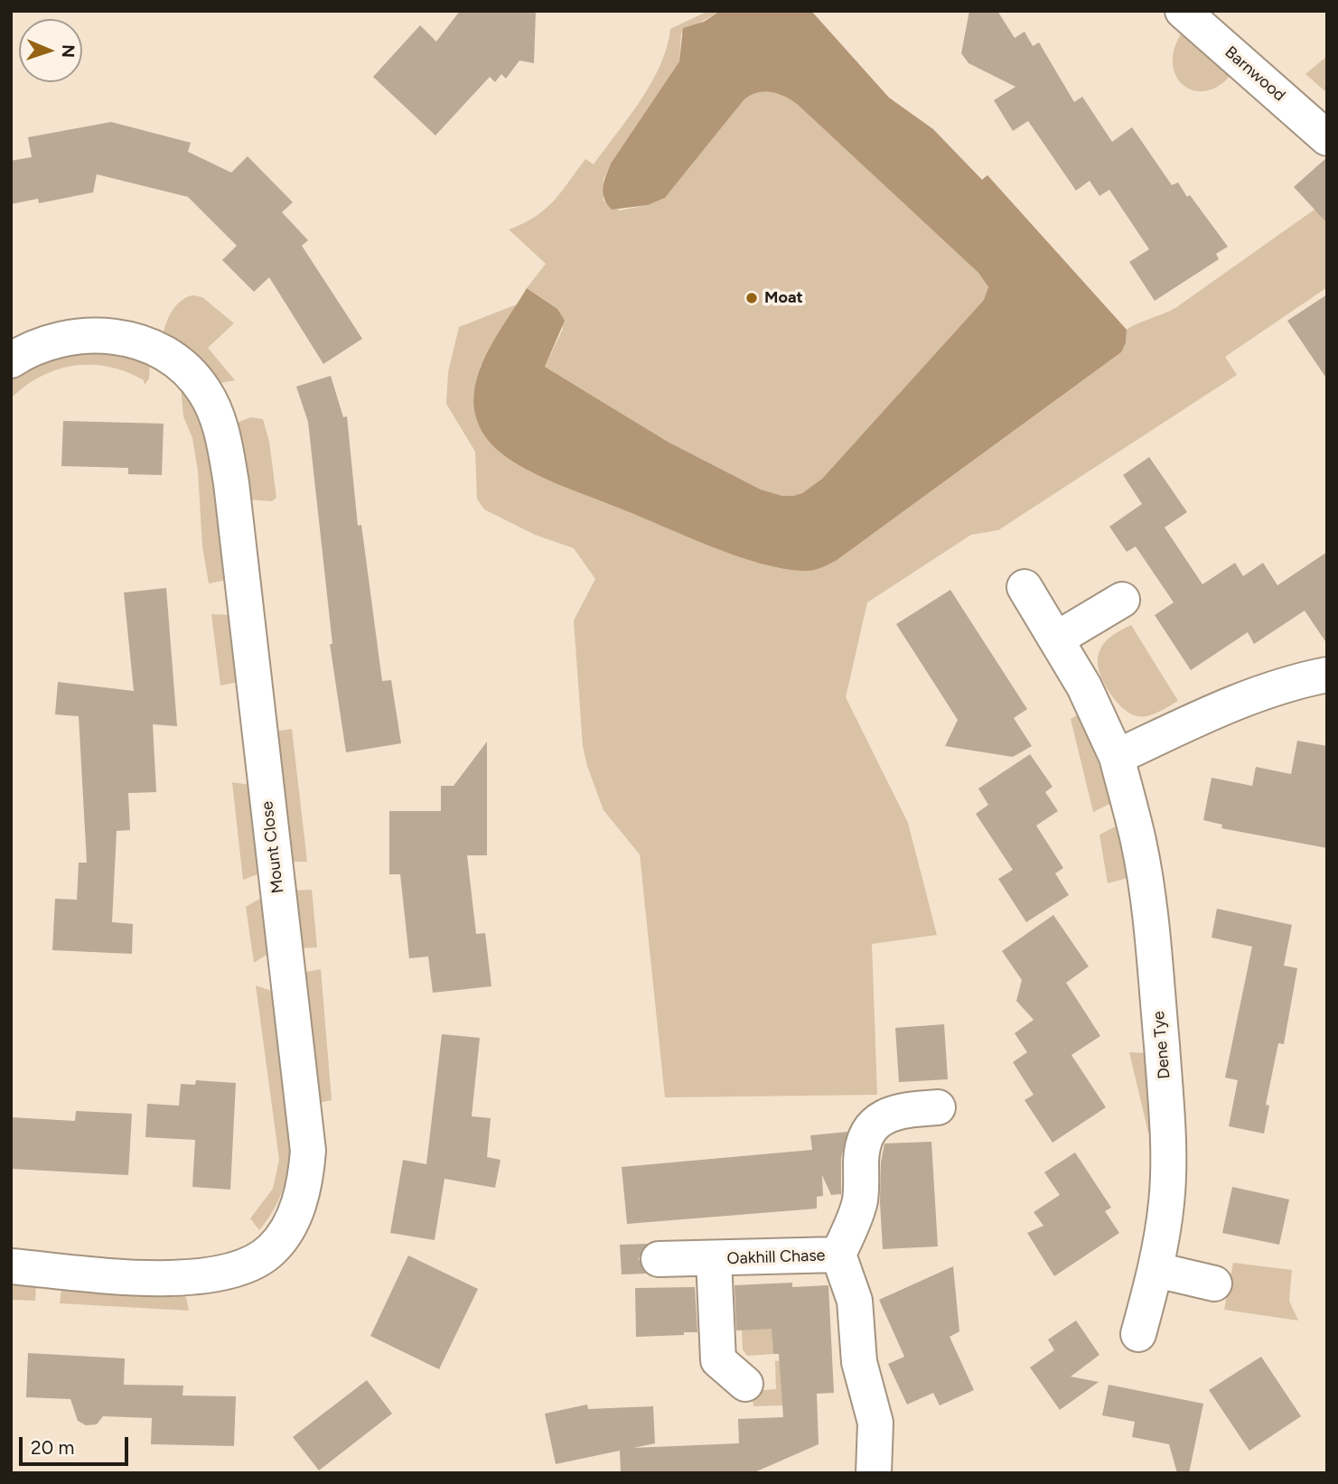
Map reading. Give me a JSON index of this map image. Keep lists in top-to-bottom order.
{
  "streets": {
    "street": [
      "Barnwood",
      "Mount Close",
      "Dene Tye",
      "Oakhill Chase"
    ]
  },
  "places": ["Moat"],
  "scale_bar": "20 m",
  "north": "right"
}
